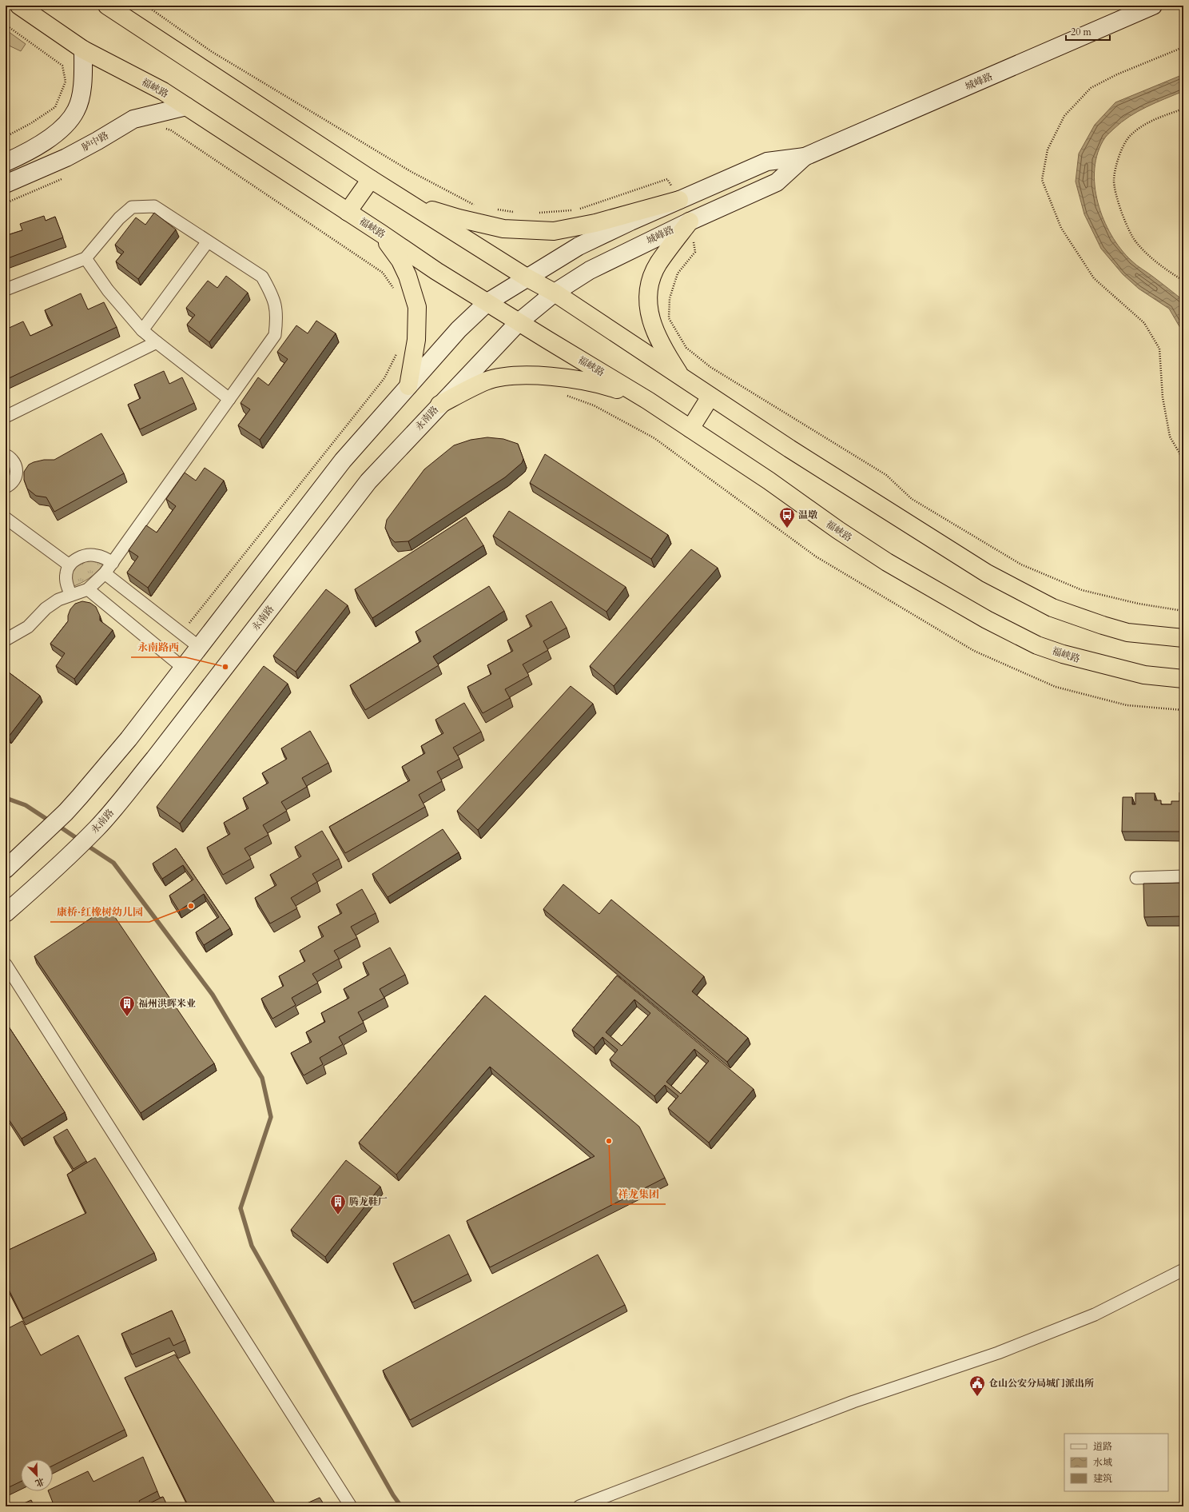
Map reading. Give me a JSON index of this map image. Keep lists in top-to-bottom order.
{
  "streets": {
    "highway": ["福峡路"],
    "main road": ["城峰路", "胪中路", "永南路"]
  },
  "crossings": [
    ["城峰路", "福峡路"],
    ["城峰路", "永南路"],
    ["福峡路", "胪中路"],
    ["福峡路", "永南路"]
  ],
  "places": {
    "bus stop": ["温墩"],
    "other": ["永南路西", "康桥·红橡树幼儿园", "祥龙集团"],
    "building": ["福州洪晖米业", "腾龙鞋厂"],
    "public building": ["仓山公安分局城门派出所"]
  },
  "legend": ["道路", "水域", "建筑"],
  "scale_bar": "20 m",
  "north": "bottom right"
}
